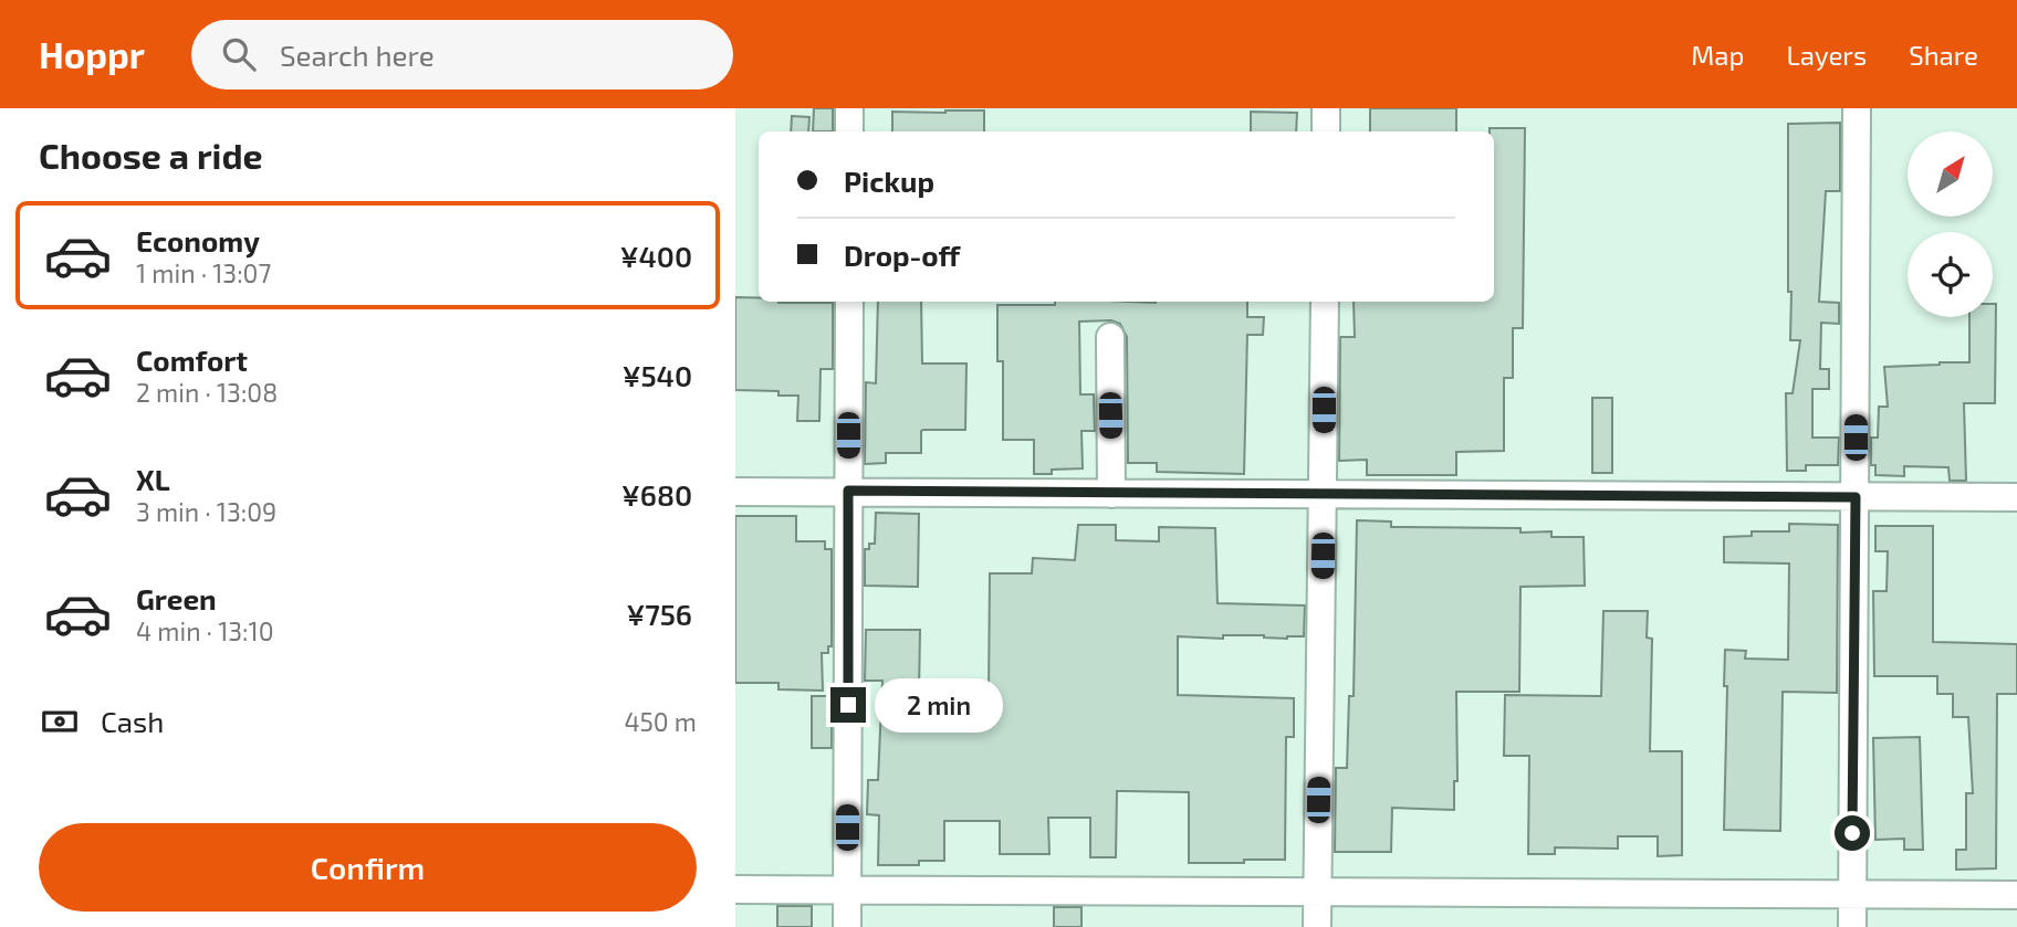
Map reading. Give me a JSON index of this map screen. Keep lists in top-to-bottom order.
{
  "north": "top right",
  "page": {
    "header": "Hoppr",
    "search": "Search here",
    "nav": ["Map", "Layers", "Share"],
    "heading": "Choose a ride",
    "banner": ["Pickup", "Drop-off"],
    "list": [
      {
        "name": "Economy",
        "note": "1 min · 13:07",
        "value": "¥400"
      },
      {
        "name": "Comfort",
        "note": "2 min · 13:08",
        "value": "¥540"
      },
      {
        "name": "XL",
        "note": "3 min · 13:09",
        "value": "¥680"
      },
      {
        "name": "Green",
        "note": "4 min · 13:10",
        "value": "¥756"
      }
    ],
    "pay": ["Cash", "450 m"],
    "bubble": "2 min",
    "buttons": "Confirm"
  }
}
